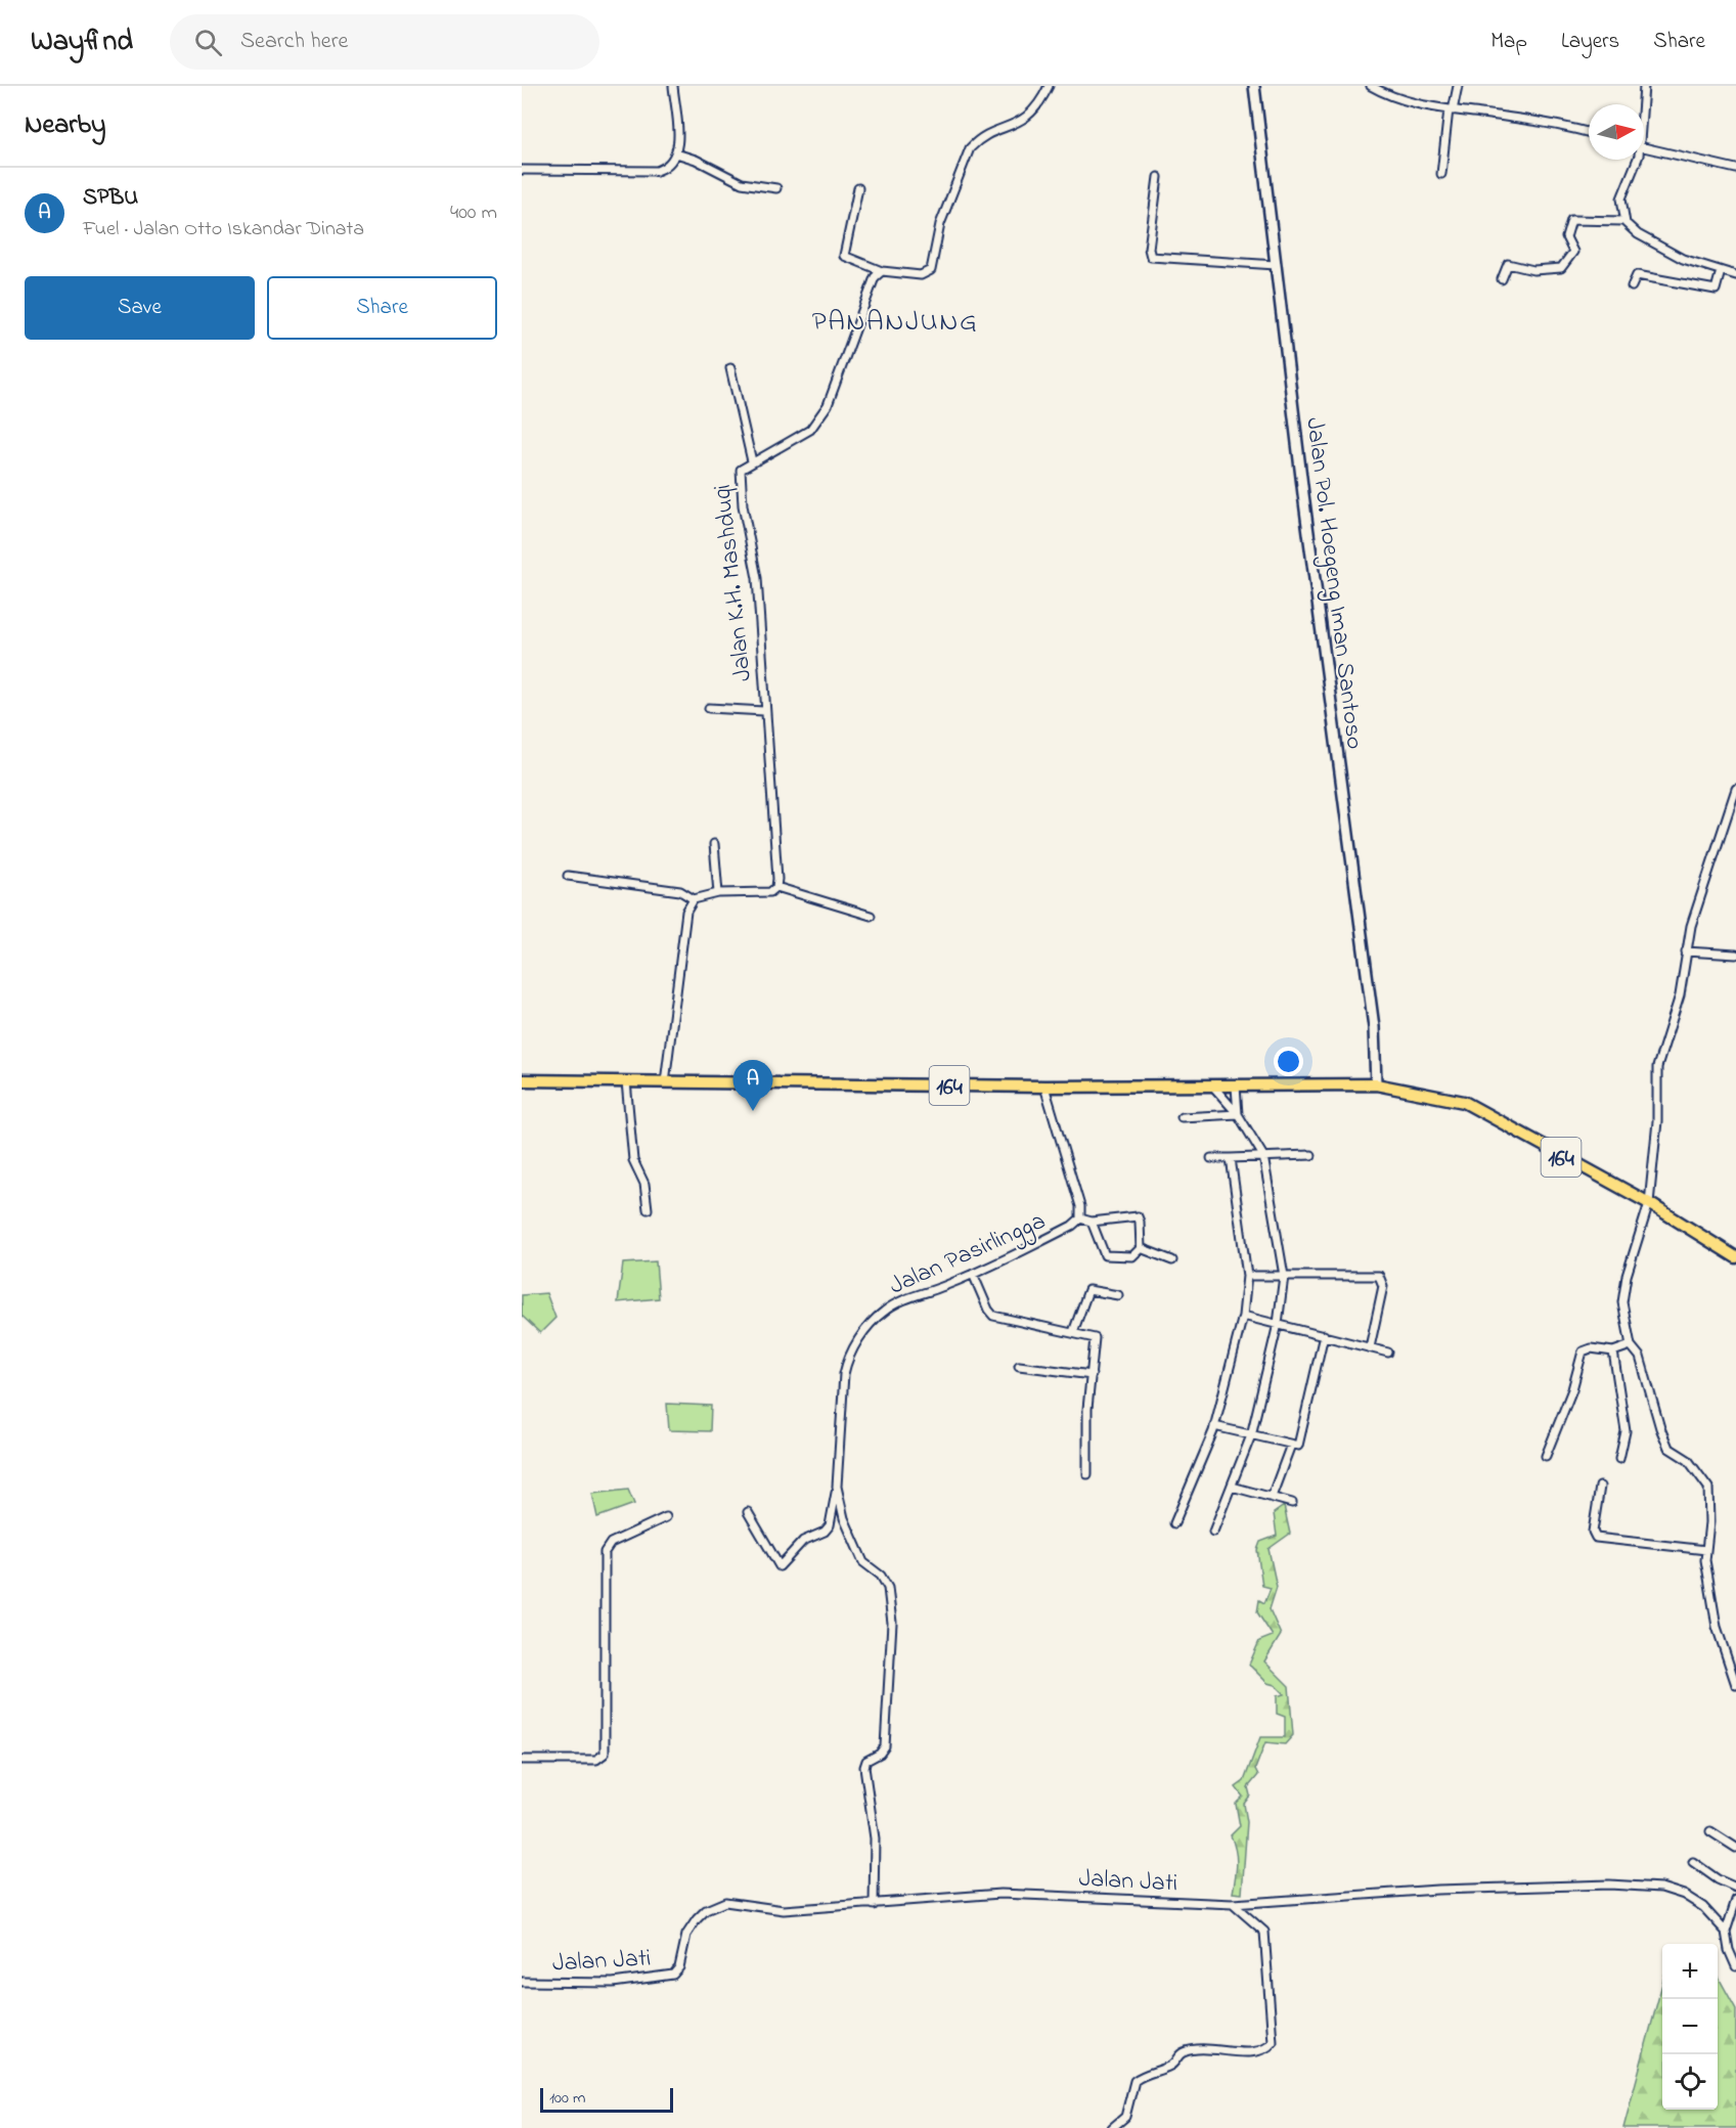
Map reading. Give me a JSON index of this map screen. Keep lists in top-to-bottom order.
{
  "streets": {
    "main road": ["164"],
    "street": [
      "Jalan K.H. Mashduqi",
      "Jalan Pol. Hoegeng Iman Santoso",
      "Jalan Pasirlingga",
      "Jalan Jati"
    ]
  },
  "crossings": [
    ["Jalan Pol. Hoegeng Iman Santoso", "164"],
    ["164", "Jalan Pasirlingga"],
    ["Jalan Pasirlingga", "Jalan Jati"]
  ],
  "districts": ["PANANJUNG"],
  "scale_bar": "100 m",
  "north": "right",
  "page": {
    "header": "Wayfind",
    "search": "Search here",
    "nav": ["Map", "Layers", "Share"],
    "heading": "Nearby",
    "list": [
      {
        "mark": "A",
        "name": "SPBU",
        "note": "Fuel · Jalan Otto Iskandar Dinata",
        "value": "400 m"
      }
    ],
    "buttons": ["Save", "Share"],
    "pins": "A",
    "map_buttons": ["+", "−"],
    "scale": "100 m"
  }
}
